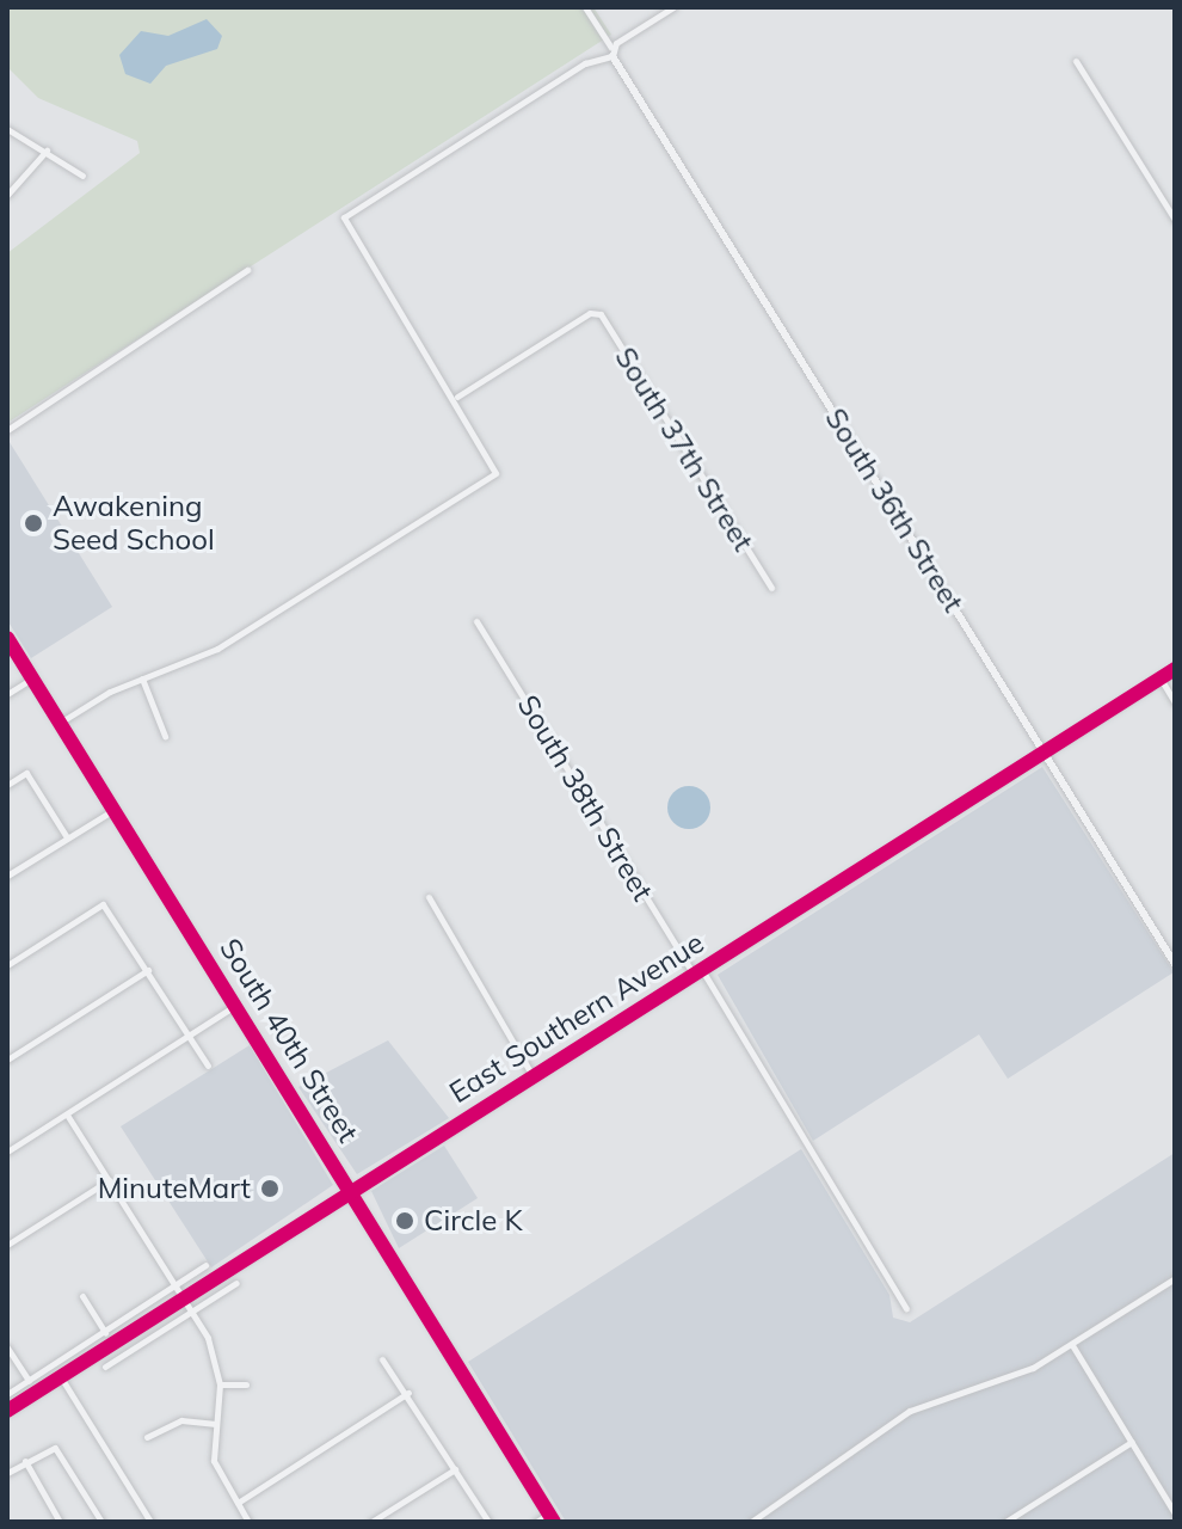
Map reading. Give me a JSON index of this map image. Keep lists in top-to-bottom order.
{
  "streets": {
    "main road": ["East Southern Avenue", "South 40th Street"],
    "street": ["South 37th Street", "South 36th Street", "South 38th Street"]
  },
  "crossings": [
    ["South 36th Street", "East Southern Avenue"],
    ["South 38th Street", "East Southern Avenue"],
    ["East Southern Avenue", "South 40th Street"]
  ],
  "places": ["Awakening Seed School", "MinuteMart", "Circle K"]
}
